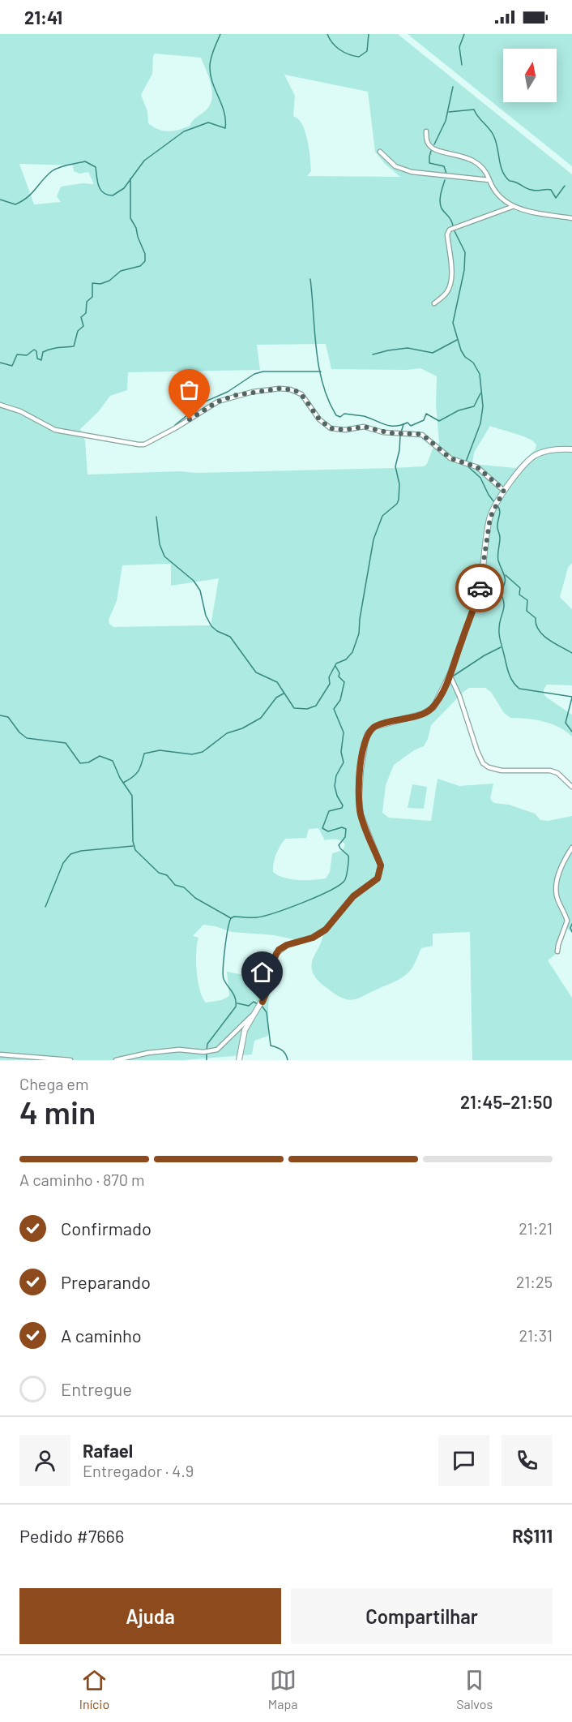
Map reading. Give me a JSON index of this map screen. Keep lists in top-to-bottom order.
{
  "north": "top",
  "page": {
    "status": "21:41",
    "heading": ["4 min", "Chega em", "21:45–21:50"],
    "panel": [
      "Rafael",
      "Entregador · 4.9",
      "Pedido #7666",
      "R$111"
    ],
    "bar": "A caminho · 870 m",
    "list": [
      ["Confirmado", "21:21"],
      ["Preparando", "21:25"],
      ["A caminho", "21:31"],
      "Entregue"
    ],
    "buttons": ["Ajuda", "Compartilhar"],
    "tabs": ["Início", "Mapa", "Salvos"]
  }
}
